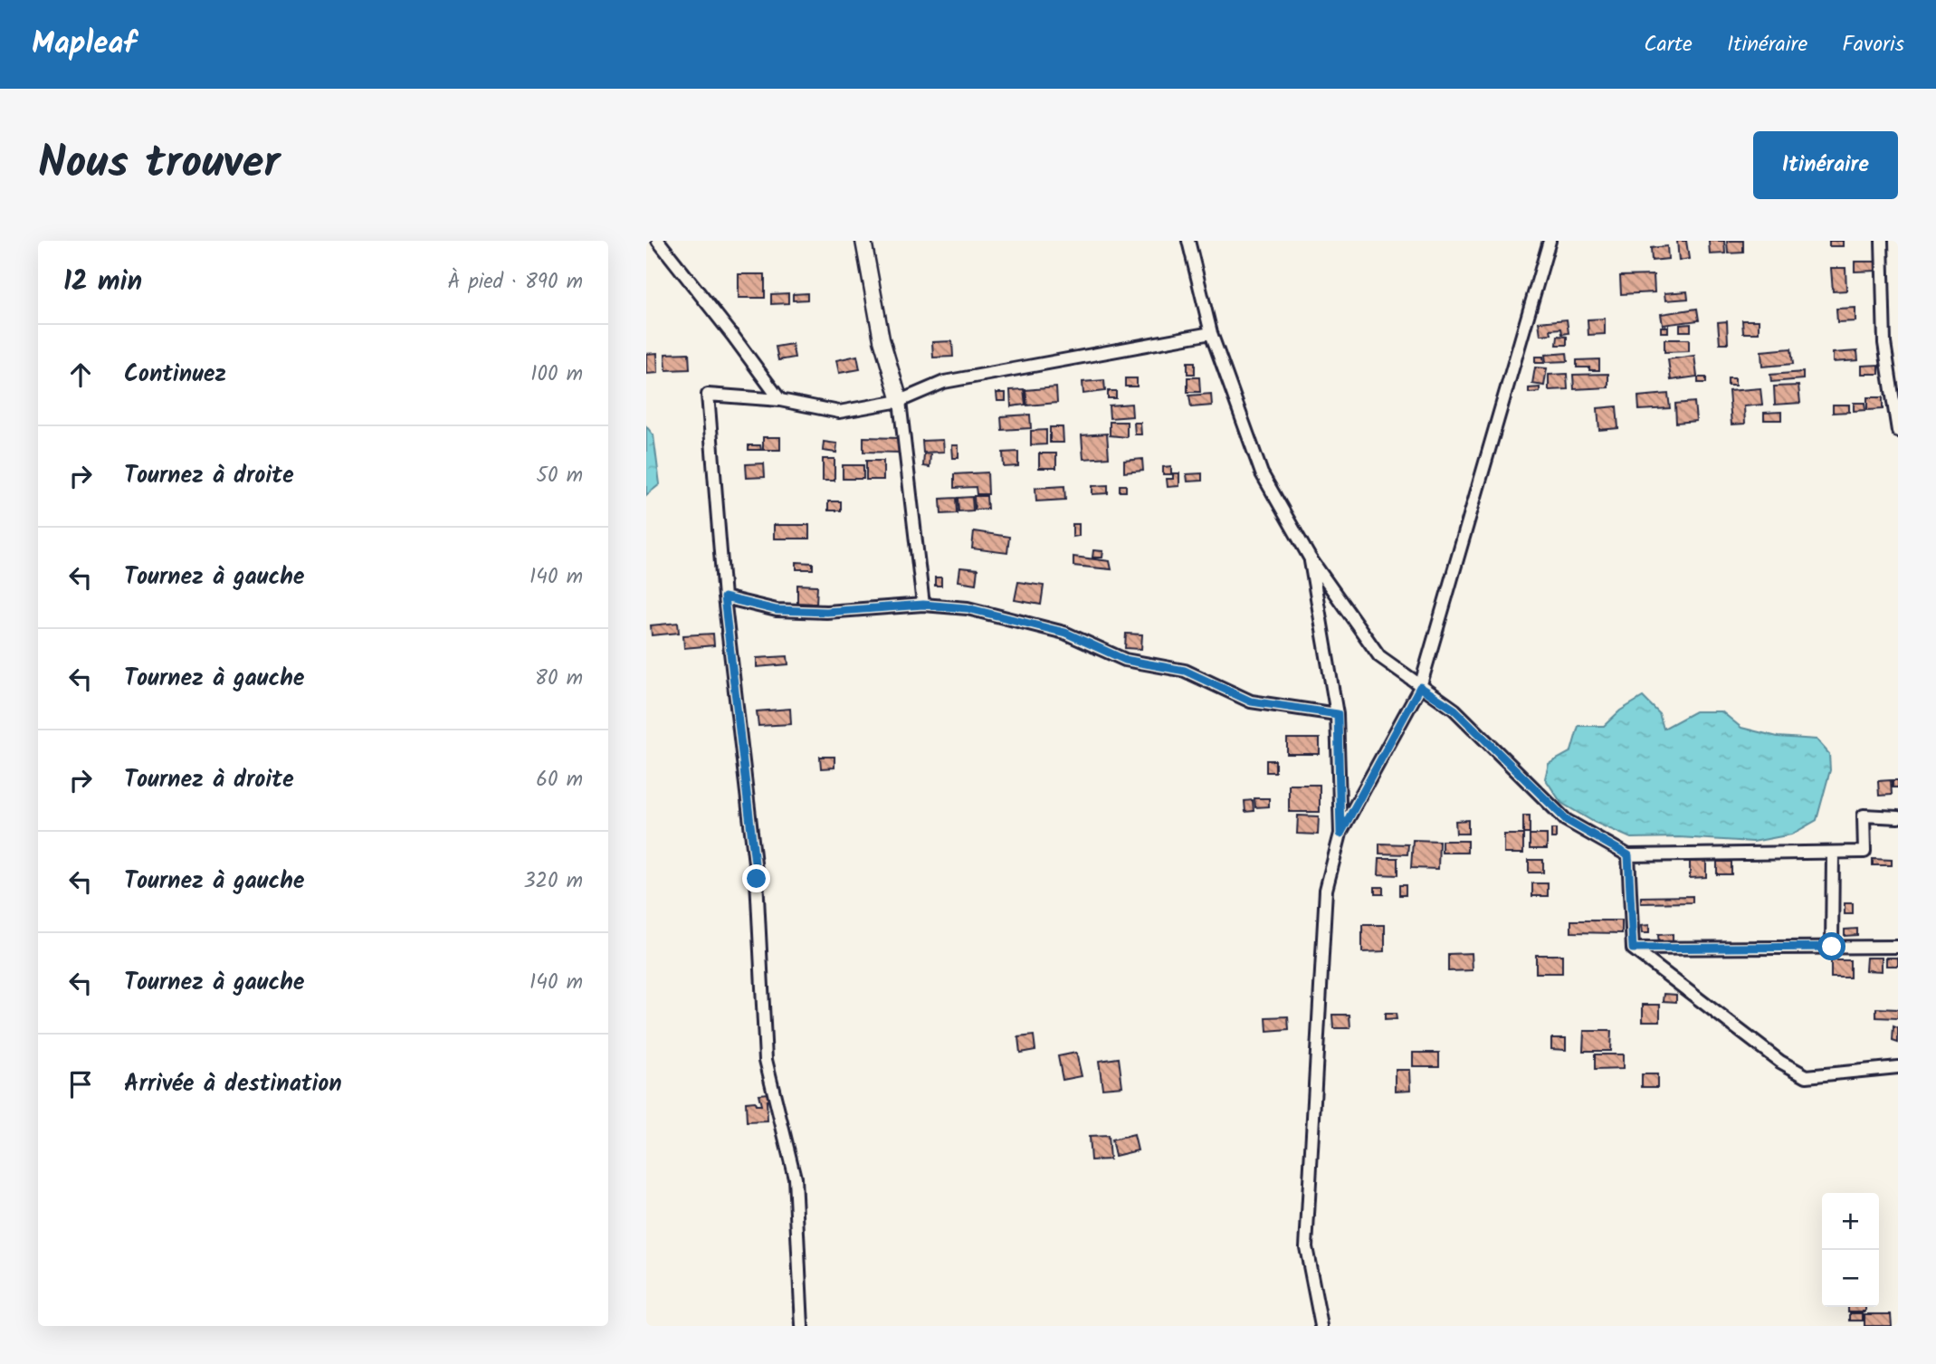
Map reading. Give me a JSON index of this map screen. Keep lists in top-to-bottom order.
{
  "page": {
    "header": "Mapleaf",
    "nav": ["Carte", "Itinéraire", "Favoris"],
    "title": "Nous trouver",
    "buttons": "Itinéraire",
    "heading": ["12 min", "À pied · 890 m"],
    "list": [
      ["Continuez", "100 m"],
      ["Tournez à droite", "50 m"],
      ["Tournez à gauche", "140 m"],
      ["Tournez à gauche", "80 m"],
      ["Tournez à droite", "60 m"],
      ["Tournez à gauche", "320 m"],
      ["Tournez à gauche", "140 m"],
      "Arrivée à destination"
    ],
    "map_buttons": ["+", "−"]
  }
}
